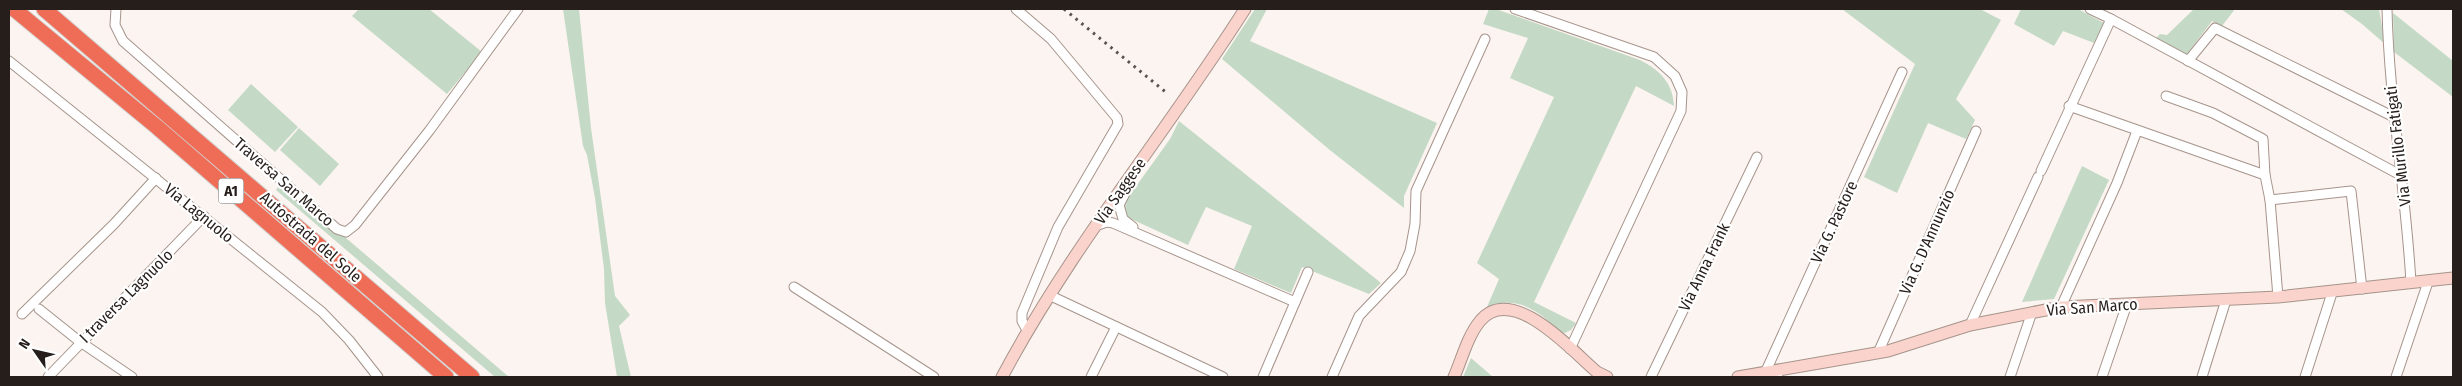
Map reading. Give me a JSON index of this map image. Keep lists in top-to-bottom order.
{
  "streets": {
    "highway": ["A1", "Autostrada del Sole"],
    "main road": ["Via Saggese", "Via San Marco"],
    "street": [
      "Via Murillo Fatigati",
      "Traversa San Marco",
      "Via Lagnuolo",
      "Via G. Pastore",
      "Via G. D'Annunzio",
      "Via Anna Frank",
      "I traversa Lagnuolo"
    ]
  },
  "crossings": [
    ["Via Murillo Fatigati", "Via San Marco"],
    ["Via Lagnuolo", "I traversa Lagnuolo"],
    ["Via G. Pastore", "Via San Marco"],
    ["Via G. D'Annunzio", "Via San Marco"]
  ],
  "north": "top left"
}
